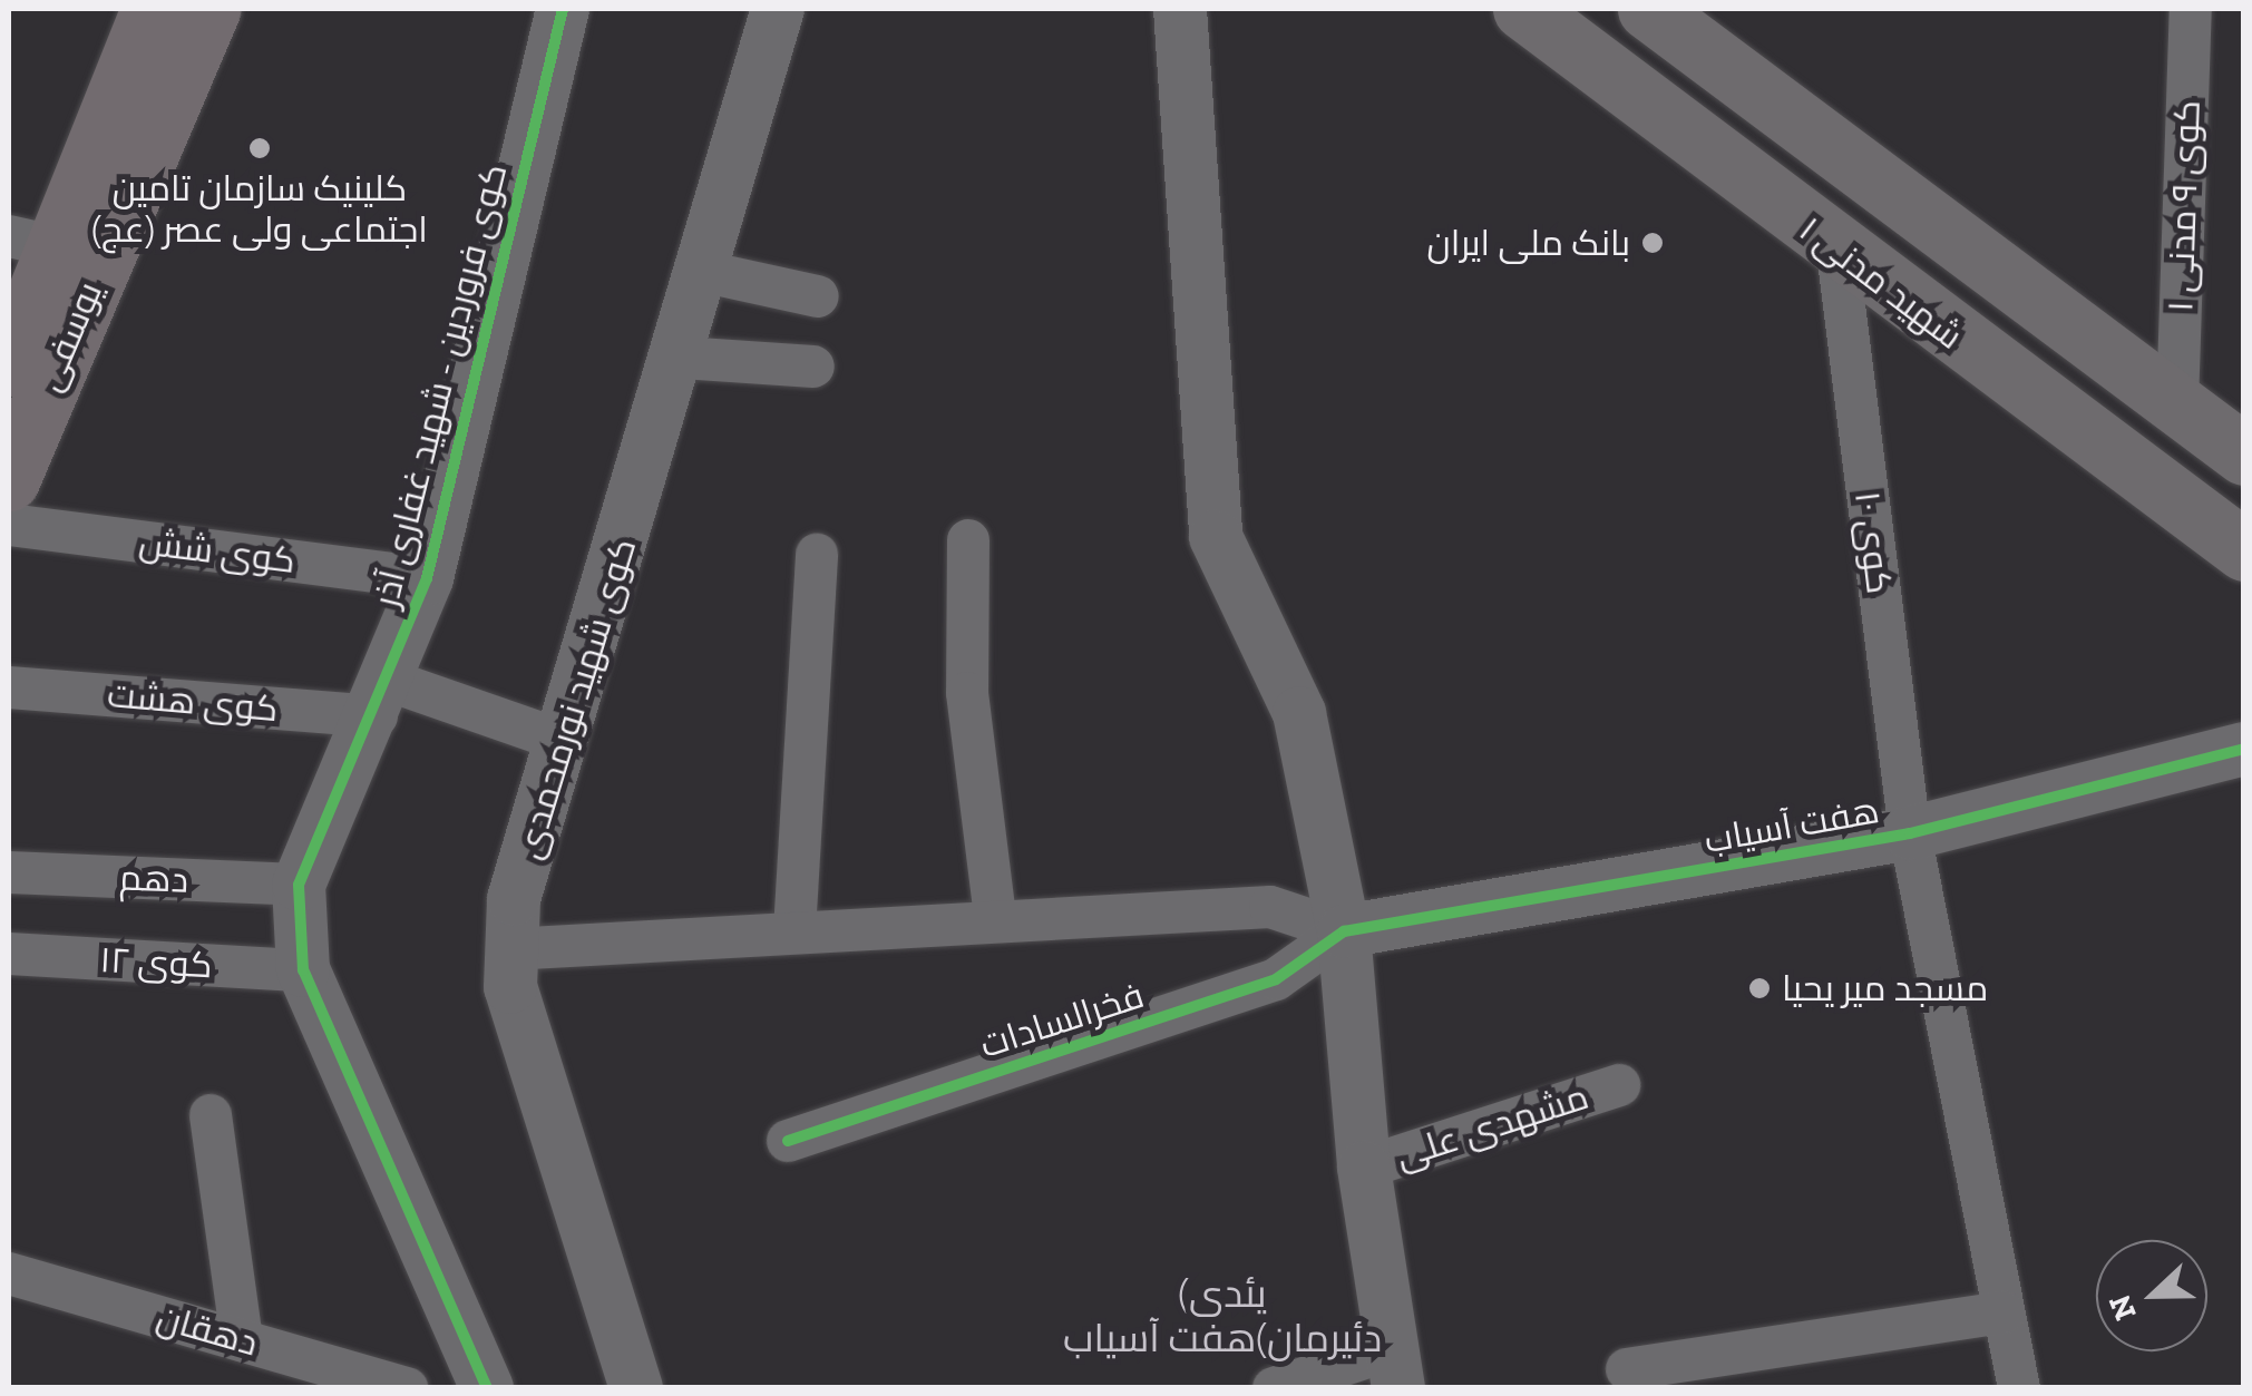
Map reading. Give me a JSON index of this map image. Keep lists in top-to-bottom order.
{
  "streets": {
    "main road": ["شهید مدنی ۱", "یوسفی"],
    "street": [
      "کوی ۹ مدنی ۱",
      "کوی فروردین - شهید غفاری آذر",
      "کوی ۱۰",
      "کوی شش",
      "کوی شهید نورمحمدی",
      "کوی هشت",
      "هفت آسیاب",
      "دهم",
      "کوی ۱۲",
      "فخرالسادات",
      "مشهدی علی",
      "دهقان"
    ]
  },
  "crossings": [
    ["شهید مدنی ۱", "کوی ۱۰"],
    ["کوی فروردین - شهید غفاری آذر", "کوی شش"],
    ["کوی فروردین - شهید غفاری آذر", "کوی هشت"],
    ["کوی فروردین - شهید غفاری آذر", "دهم"],
    ["کوی فروردین - شهید غفاری آذر", "کوی ۱۲"],
    ["کوی ۱۰", "هفت آسیاب"],
    ["کوی شهید نورمحمدی", "کوی هشت"],
    ["هفت آسیاب", "فخرالسادات"]
  ],
  "districts": ["(یئدی دئیرمان)هفت آسیاب"],
  "places": ["کلینیک سازمان تامین اجتماعی ولی عصر (عج)", "بانک ملی ایران", "مسجد میر یحیا"],
  "north": "left"
}
